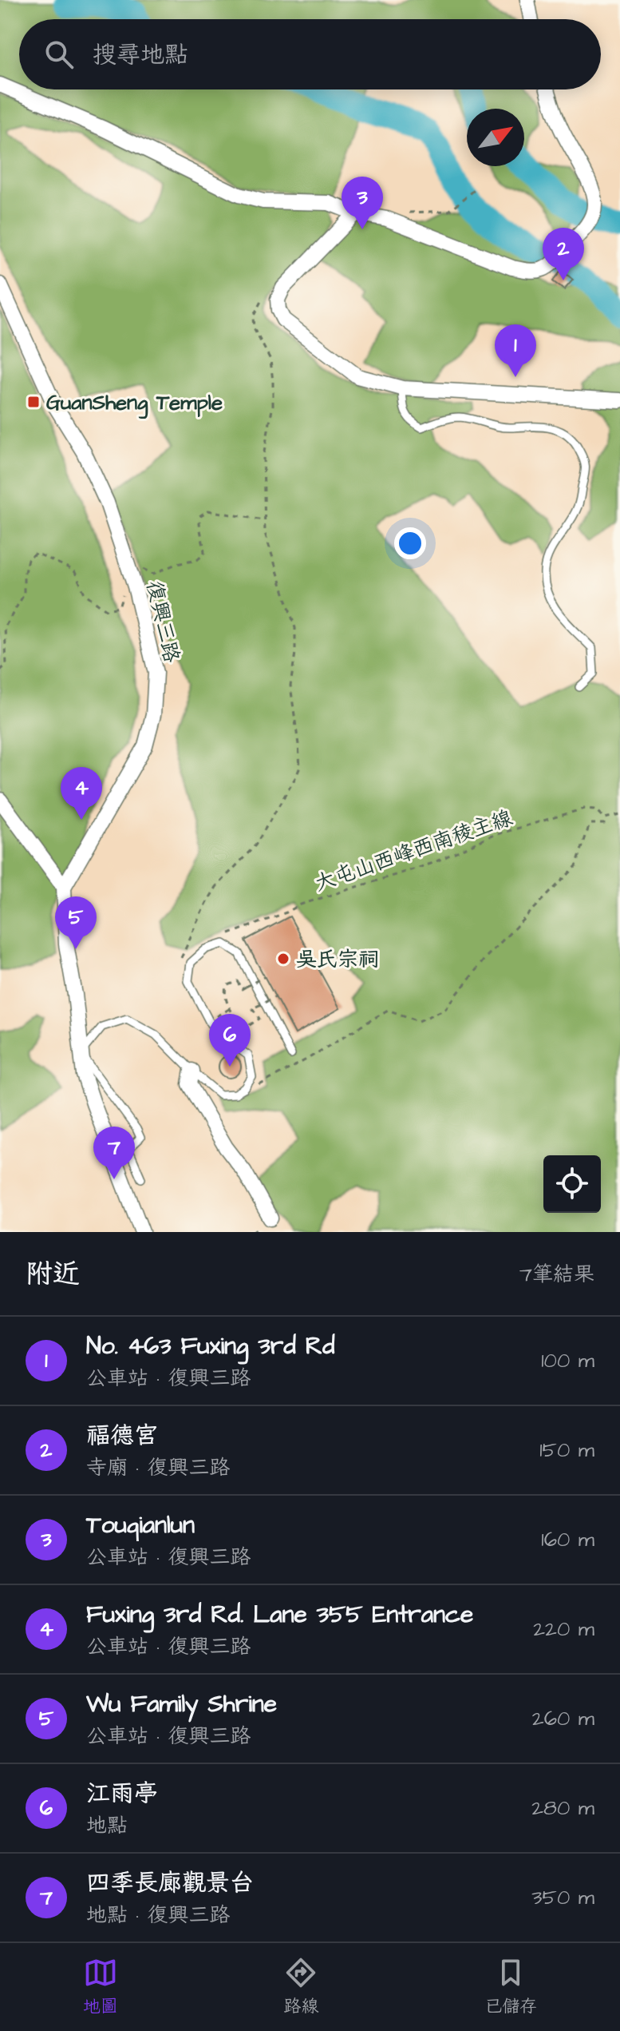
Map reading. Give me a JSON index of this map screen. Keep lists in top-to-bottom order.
{
  "streets": {
    "street": ["復興三路"],
    "path": ["大屯山西峰西南稜主線"]
  },
  "places": {
    "transit": ["GuanSheng Temple"],
    "other": ["吳氏宗祠"]
  },
  "north": "top right",
  "page": {
    "search": "搜尋地點",
    "pins": [
      "3",
      "2",
      "1",
      "4",
      "5",
      "6",
      "7"
    ],
    "heading": ["附近", "7筆結果"],
    "list": [
      {
        "mark": "1",
        "name": "No. 463 Fuxing 3rd Rd",
        "note": "公車站 · 復興三路",
        "value": "100 m"
      },
      {
        "mark": "2",
        "name": "福德宮",
        "note": "寺廟 · 復興三路",
        "value": "150 m"
      },
      {
        "mark": "3",
        "name": "Touqianlun",
        "note": "公車站 · 復興三路",
        "value": "160 m"
      },
      {
        "mark": "4",
        "name": "Fuxing 3rd Rd. Lane 355 Entrance",
        "note": "公車站 · 復興三路",
        "value": "220 m"
      },
      {
        "mark": "5",
        "name": "Wu Family Shrine",
        "note": "公車站 · 復興三路",
        "value": "260 m"
      },
      {
        "mark": "6",
        "name": "江雨亭",
        "note": "地點",
        "value": "280 m"
      },
      {
        "mark": "7",
        "name": "四季長廊觀景台",
        "note": "地點 · 復興三路",
        "value": "350 m"
      }
    ],
    "nav": ["地圖", "路線", "已儲存"]
  }
}
